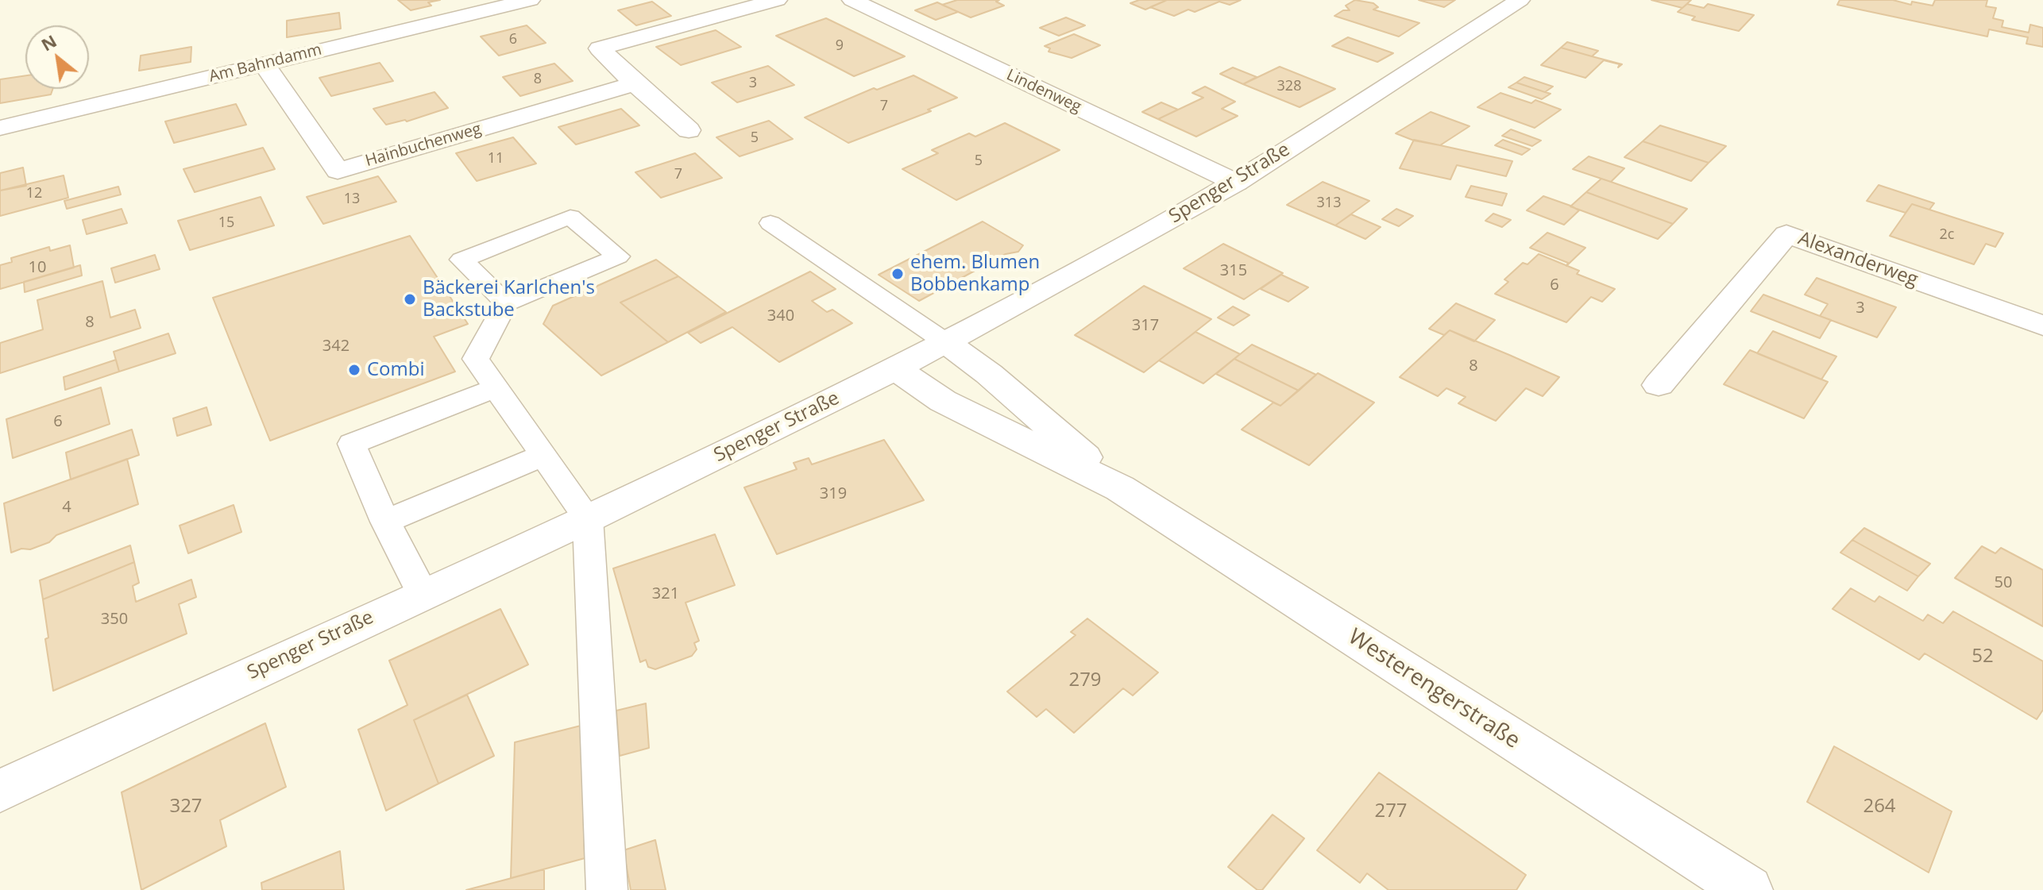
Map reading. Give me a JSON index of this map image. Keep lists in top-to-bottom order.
{
  "streets": {
    "street": [
      "Am Bahndamm",
      "Lindenweg",
      "Hainbuchenweg",
      "Spenger Straße",
      "Alexanderweg",
      "Westerengerstraße"
    ]
  },
  "crossings": [
    ["Am Bahndamm", "Hainbuchenweg"],
    ["Lindenweg", "Spenger Straße"],
    ["Spenger Straße", "Westerengerstraße"]
  ],
  "places": ["ehem. Blumen Bobbenkamp", "Bäckerei Karlchen's Backstube", "Combi"],
  "house_numbers": [
    "6",
    "9",
    "8",
    "3",
    "328",
    "7",
    "5",
    "11",
    "5",
    "7",
    "12",
    "13",
    "313",
    "15",
    "2c",
    "10",
    "315",
    "6",
    "3",
    "340",
    "8",
    "317",
    "342",
    "8",
    "6",
    "319",
    "4",
    "50",
    "321",
    "350",
    "52",
    "279",
    "327",
    "264",
    "277"
  ],
  "north": "top left"
}
